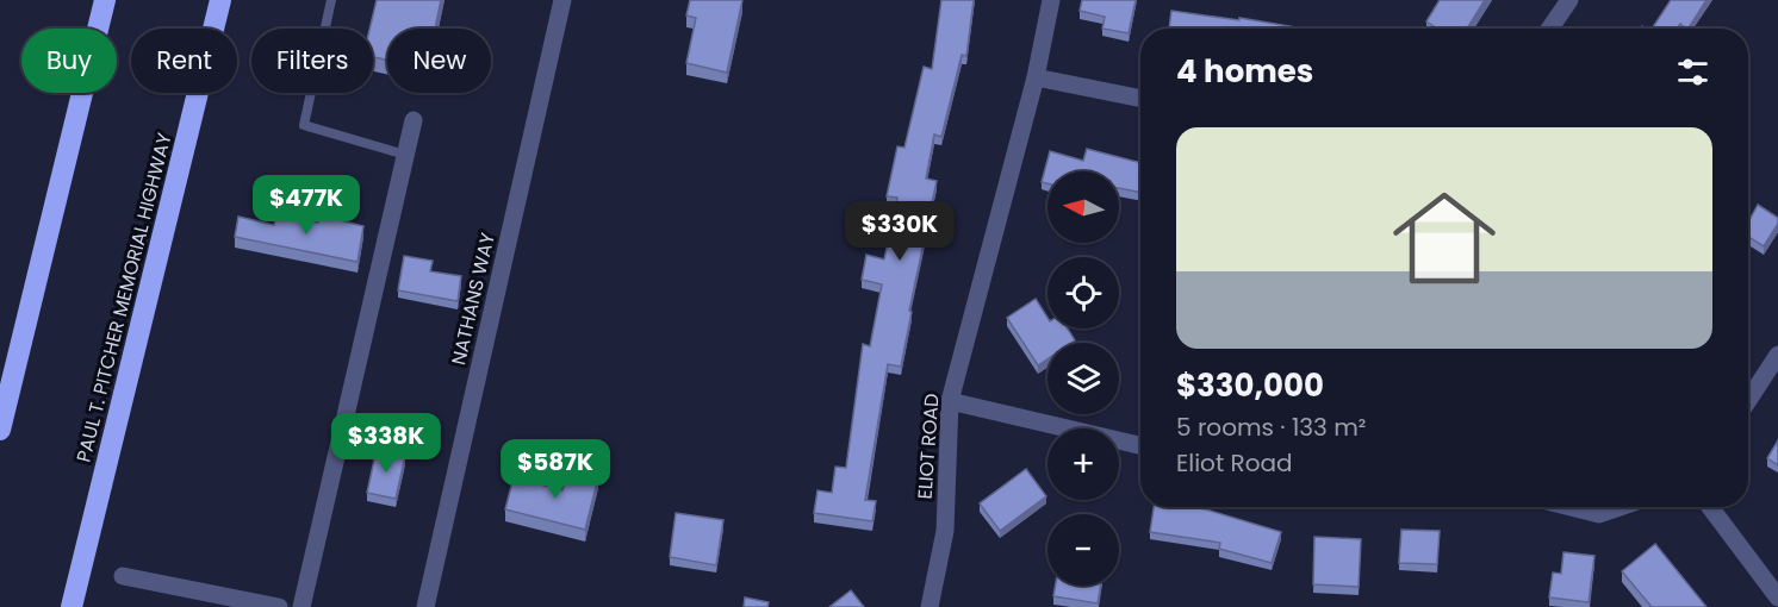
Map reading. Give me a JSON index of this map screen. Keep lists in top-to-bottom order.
{
  "streets": {
    "highway": ["PAUL T. PITCHER MEMORIAL HIGHWAY"],
    "street": ["NATHANS WAY", "ELIOT ROAD"]
  },
  "north": "left",
  "page": {
    "chip": [
      "Buy",
      "Rent",
      "Filters",
      "New"
    ],
    "heading": "4 homes",
    "list": [
      {
        "name": "$330,000",
        "note": "5 rooms · 133 m² · Eliot Road"
      }
    ],
    "map_buttons": ["+", "−"],
    "price": [
      "$477K",
      "$330K",
      "$338K",
      "$587K"
    ]
  }
}
